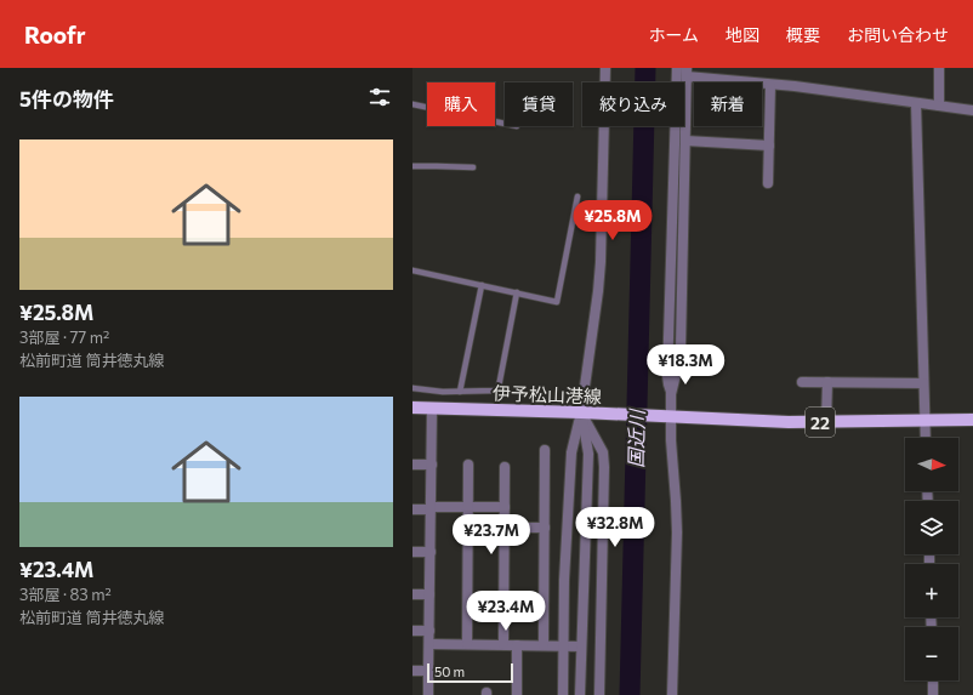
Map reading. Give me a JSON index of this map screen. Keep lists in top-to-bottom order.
{
  "streets": {
    "main road": ["伊予松山港線", "22"]
  },
  "water": ["国近川"],
  "scale_bar": "50 m",
  "north": "right",
  "page": {
    "header": "Roofr",
    "nav": [
      "ホーム",
      "地図",
      "概要",
      "お問い合わせ"
    ],
    "heading": "5件の物件",
    "chip": [
      "購入",
      "賃貸",
      "絞り込み",
      "新着"
    ],
    "list": [
      {
        "name": "¥25.8M",
        "note": "3部屋 · 77 m² · 松前町道 筒井徳丸線"
      },
      {
        "name": "¥23.4M",
        "note": "3部屋 · 83 m² · 松前町道 筒井徳丸線"
      }
    ],
    "price": [
      "¥25.8M",
      "¥18.3M",
      "¥32.8M",
      "¥23.7M",
      "¥23.4M"
    ],
    "map_buttons": ["+", "−"],
    "scale": "50 m"
  }
}
